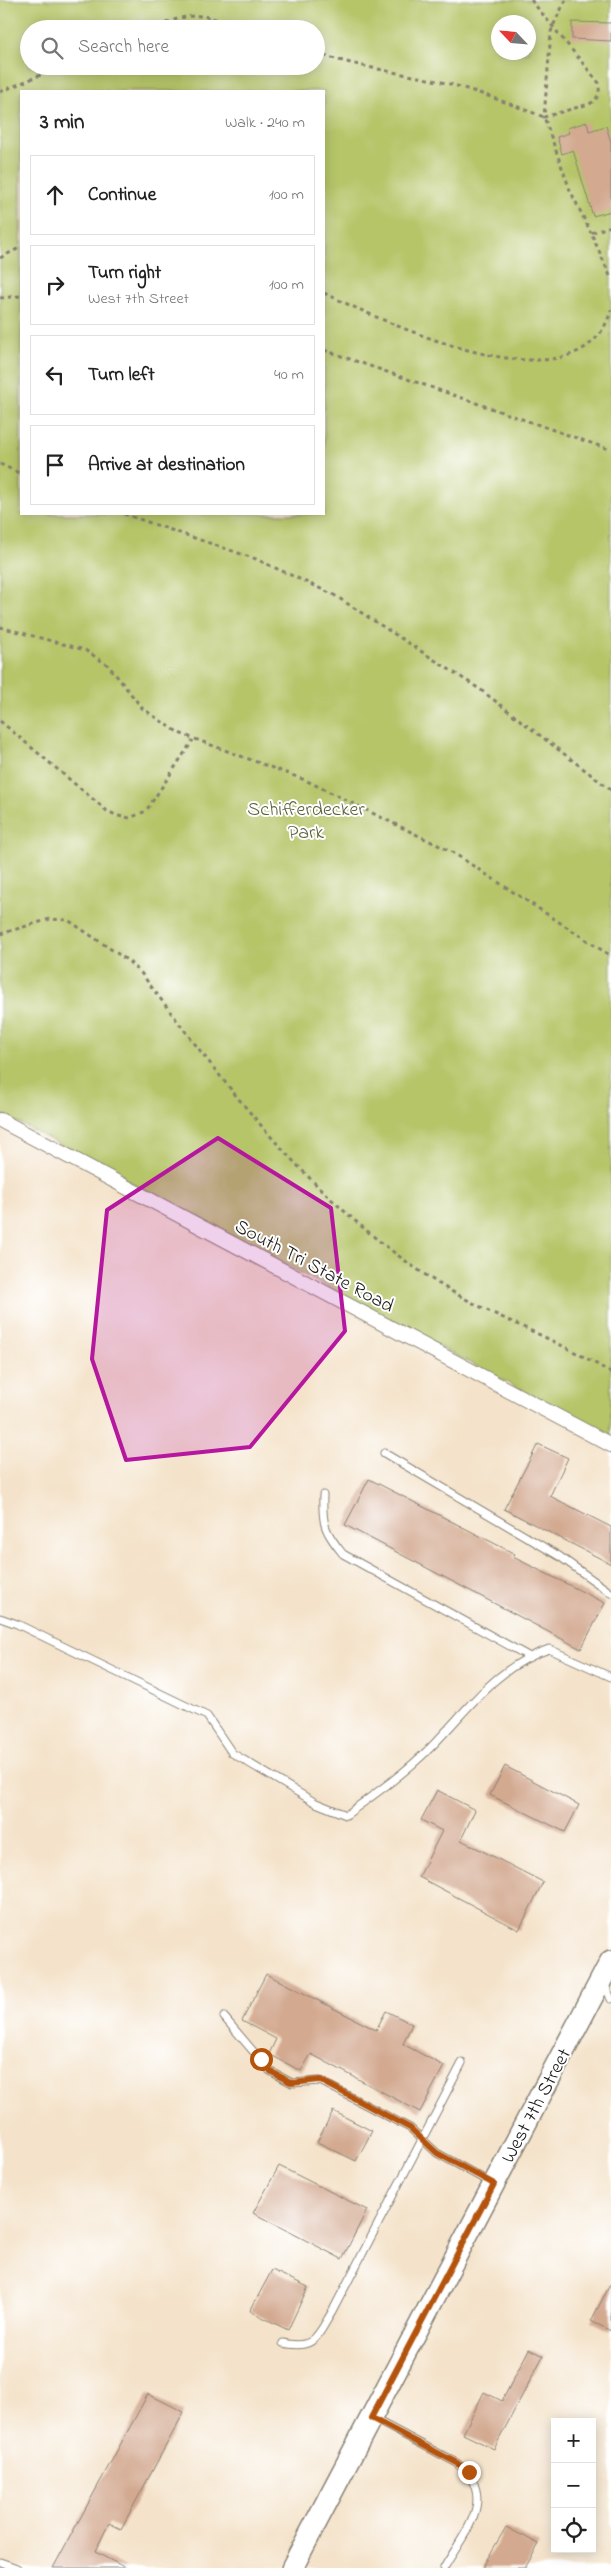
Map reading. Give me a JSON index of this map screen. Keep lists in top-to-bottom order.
{
  "streets": {
    "main road": ["West 7th Street"],
    "street": ["South Tri State Road"]
  },
  "parks": ["Schifferdecker Park"],
  "north": "top left",
  "page": {
    "search": "Search here",
    "heading": ["3 min", "Walk · 240 m"],
    "list": [
      ["Continue", "100 m"],
      ["Turn right", "West 7th Street", "100 m"],
      ["Turn left", "40 m"],
      "Arrive at destination"
    ],
    "map_buttons": ["+", "−"]
  }
}
